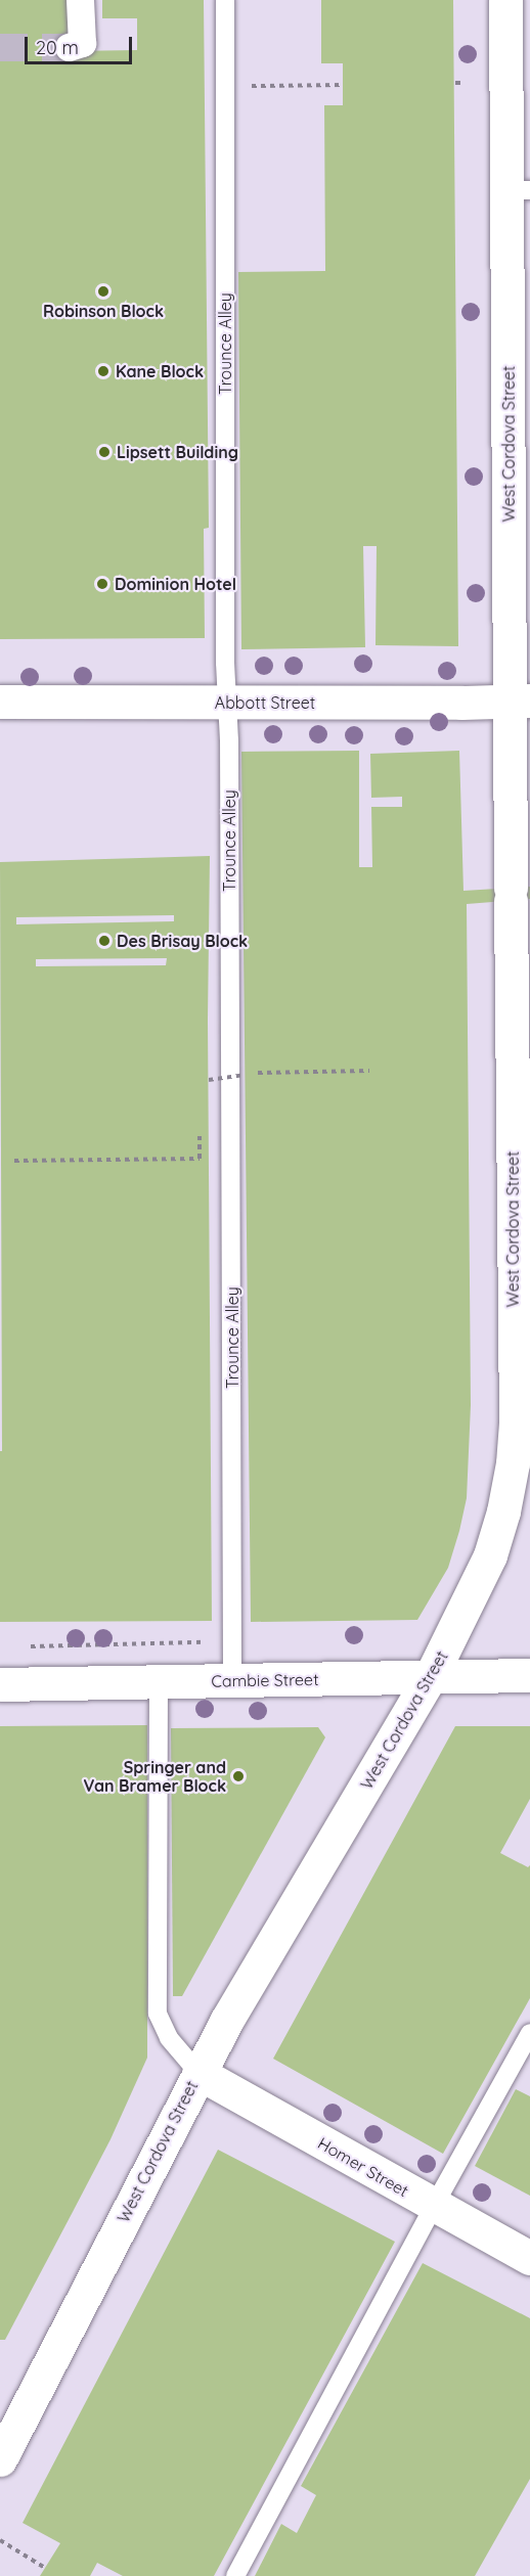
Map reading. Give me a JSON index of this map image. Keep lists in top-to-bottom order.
{
  "streets": {
    "main road": [
      "West Cordova Street",
      "Abbott Street",
      "Cambie Street",
      "Homer Street"
    ],
    "lane": ["Trounce Alley"]
  },
  "crossings": [
    ["Trounce Alley", "Abbott Street"],
    ["Trounce Alley", "Cambie Street"],
    ["West Cordova Street", "Abbott Street"],
    ["West Cordova Street", "Cambie Street"],
    ["West Cordova Street", "Homer Street"]
  ],
  "places": [
    "Robinson Block",
    "Kane Block",
    "Lipsett Building",
    "Dominion Hotel",
    "Des Brisay Block",
    "Springer and Van Bramer Block"
  ],
  "scale_bar": "20 m"
}
